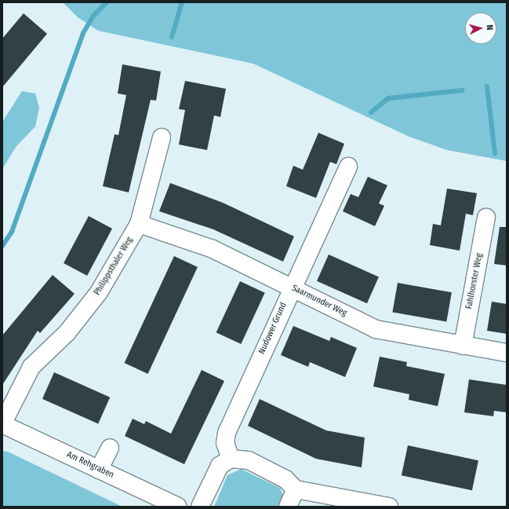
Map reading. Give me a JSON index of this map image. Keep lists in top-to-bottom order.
{
  "streets": {
    "street": [
      "Philippsthaler Weg",
      "Fahlhorster Weg",
      "Saarmunder Weg",
      "Nudower Grund",
      "Am Rehgraben"
    ]
  },
  "crossings": [
    ["Philippsthaler Weg", "Saarmunder Weg"],
    ["Philippsthaler Weg", "Am Rehgraben"],
    ["Fahlhorster Weg", "Saarmunder Weg"],
    ["Saarmunder Weg", "Nudower Grund"]
  ],
  "north": "right"
}
